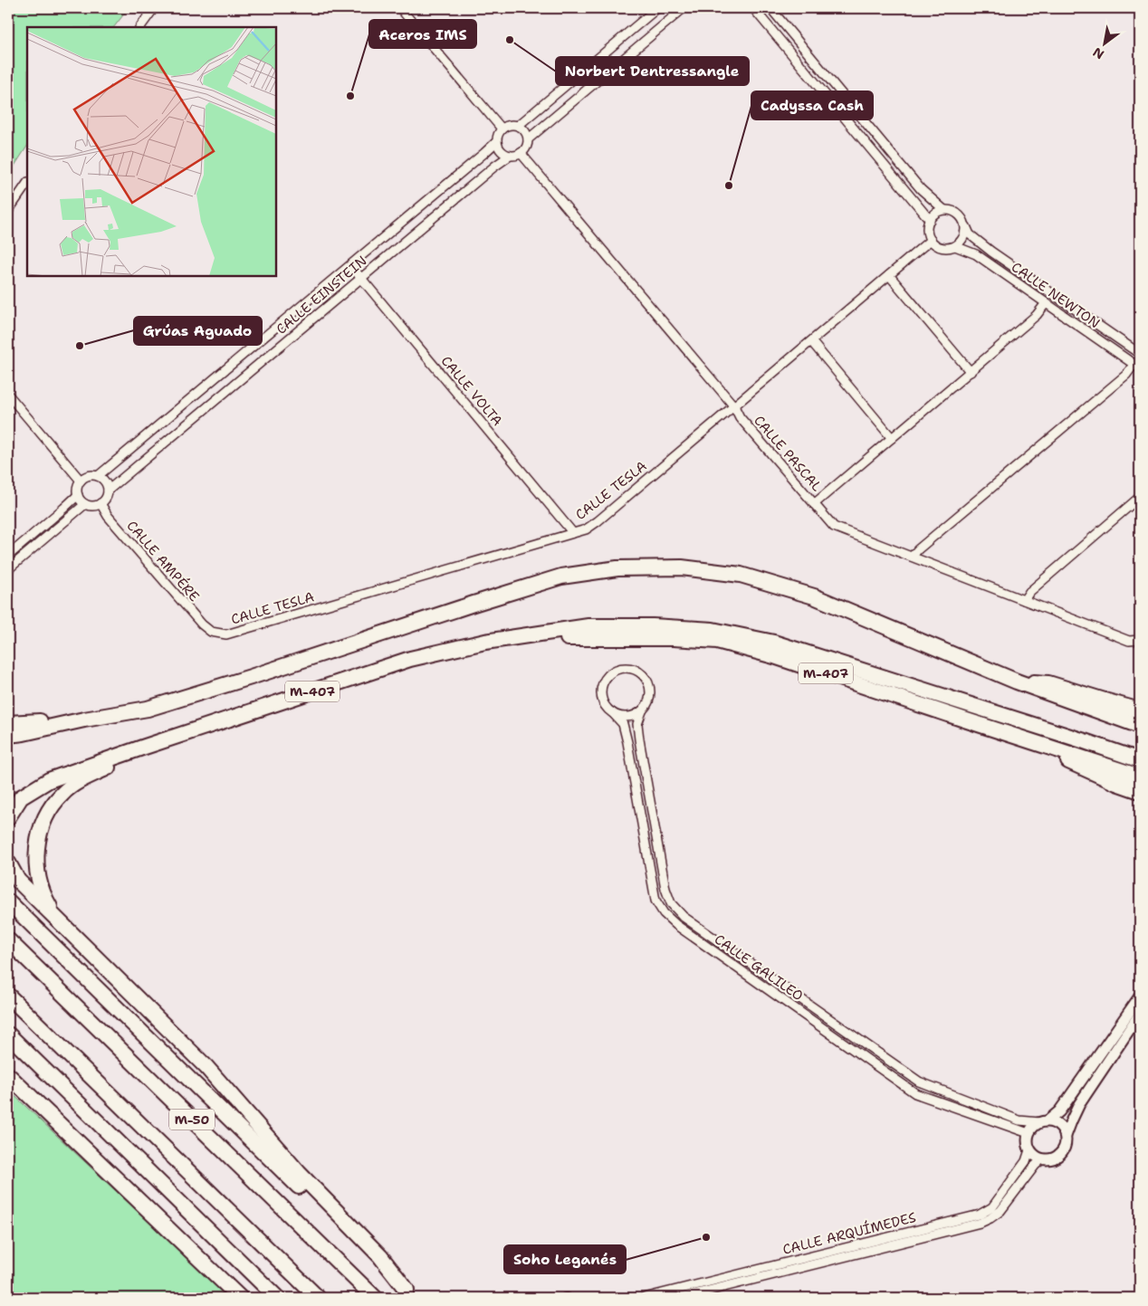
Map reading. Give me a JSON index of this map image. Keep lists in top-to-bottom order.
{
  "streets": {
    "highway": ["M-407", "M-50"],
    "street": [
      "CALLE EINSTEIN",
      "CALLE NEWTON",
      "CALLE VOLTA",
      "CALLE PASCAL",
      "CALLE TESLA",
      "CALLE AMPÉRE",
      "CALLE GALILEO",
      "CALLE ARQUÍMEDES"
    ]
  },
  "crossings": [
    ["CALLE EINSTEIN", "CALLE VOLTA"],
    ["CALLE EINSTEIN", "CALLE PASCAL"],
    ["CALLE EINSTEIN", "CALLE AMPÉRE"],
    ["CALLE NEWTON", "CALLE TESLA"],
    ["CALLE VOLTA", "CALLE TESLA"],
    ["CALLE PASCAL", "CALLE TESLA"],
    ["CALLE TESLA", "CALLE AMPÉRE"],
    ["CALLE GALILEO", "CALLE ARQUÍMEDES"]
  ],
  "places": [
    "Norbert Dentressangle",
    "Aceros IMS",
    "Cadyssa Cash",
    "Grúas Aguado",
    "Soho Leganés"
  ],
  "north": "bottom left"
}
